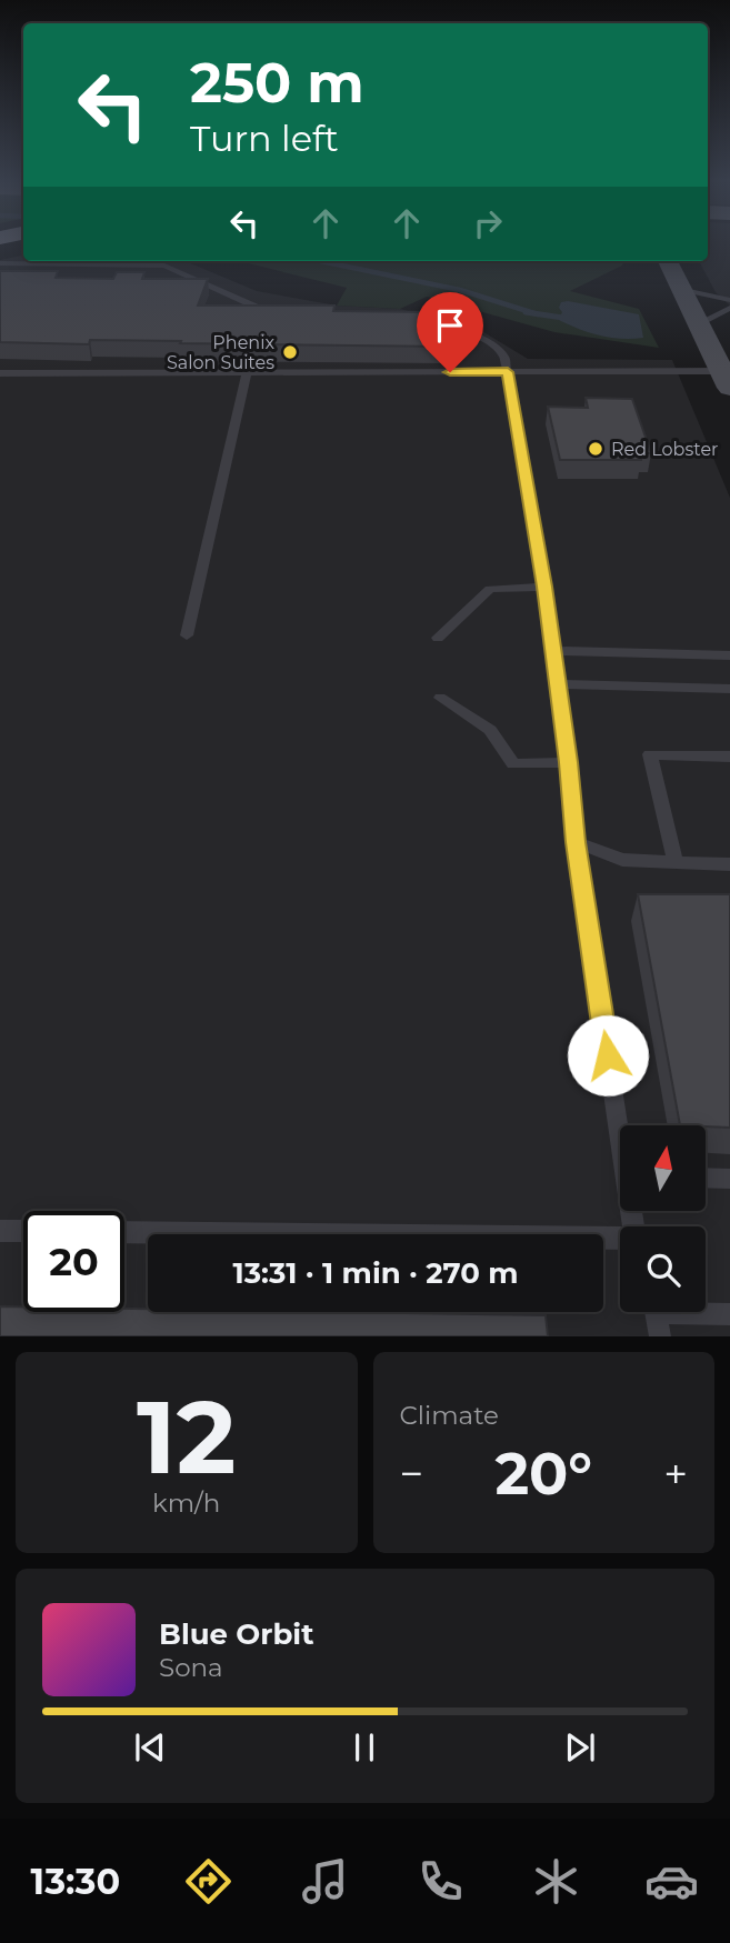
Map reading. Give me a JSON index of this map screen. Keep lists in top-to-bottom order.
{
  "places": ["Phenix Salon Suites", "Red Lobster"],
  "north": "top",
  "page": {
    "turn": ["250 m", "Turn left"],
    "limit": "20",
    "trip": "13:31 · 1 min · 270 m",
    "tile": [
      ["12", "km/h"],
      "Climate"
    ],
    "heat": ["−", "20°", "+"],
    "song": ["Blue Orbit", "Sona"],
    "tabs": "13:30"
  }
}
